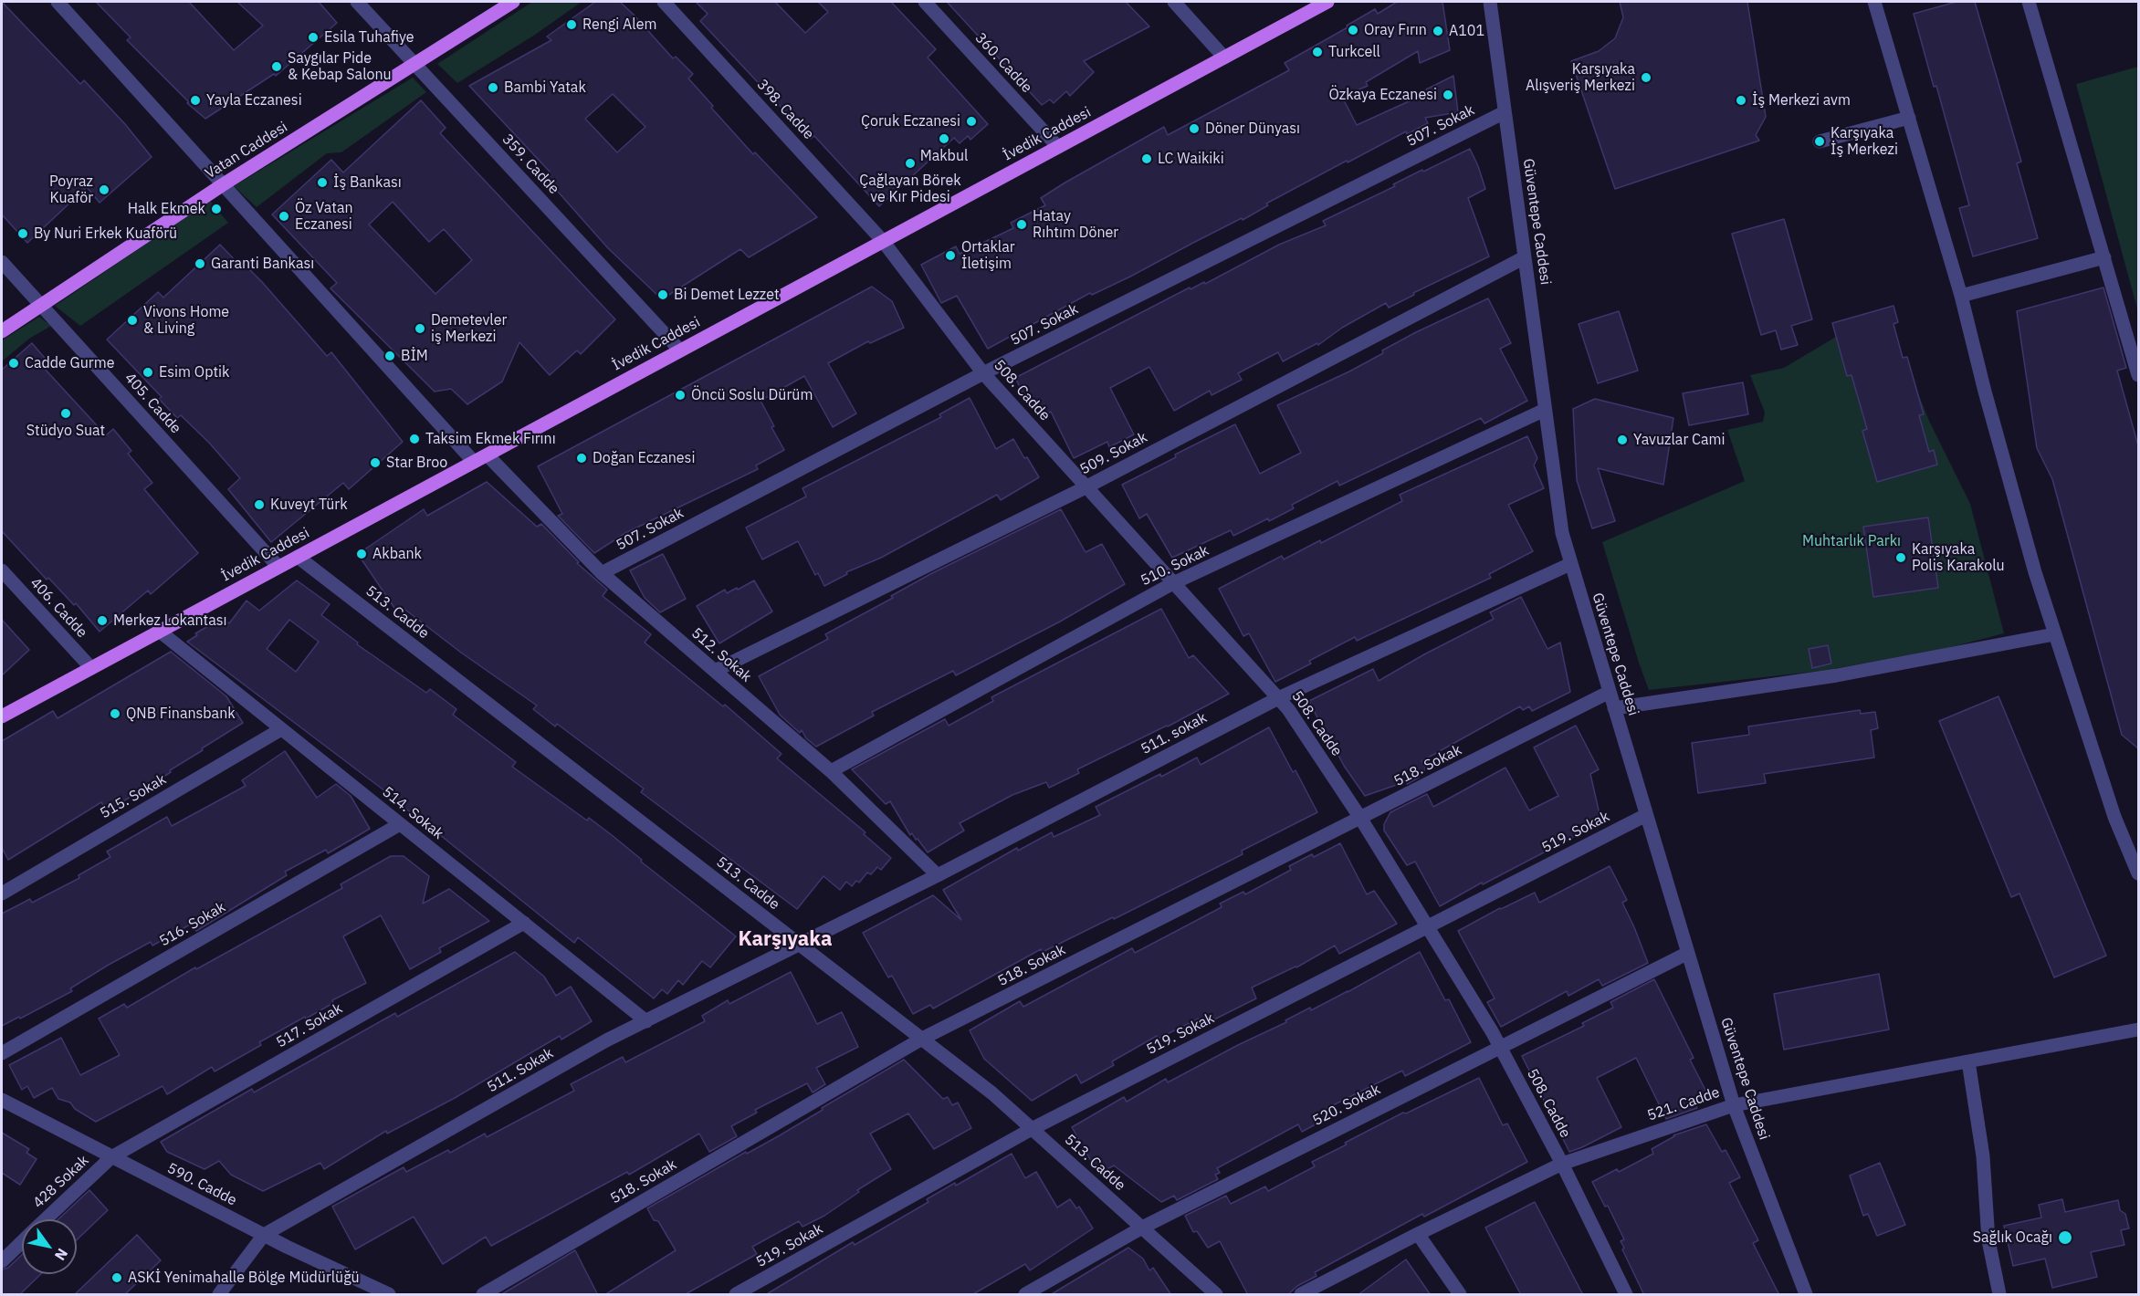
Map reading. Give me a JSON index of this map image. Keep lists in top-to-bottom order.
{
  "streets": {
    "main road": ["İvedik Caddesi", "Vatan Caddesi"],
    "street": [
      "360. Cadde",
      "398. Cadde",
      "507. Sokak",
      "359. Cadde",
      "Güventepe Caddesi",
      "508. Cadde",
      "405. Cadde",
      "509. Sokak",
      "510. Sokak",
      "406. Cadde",
      "513. Cadde",
      "512. Sokak",
      "511. sokak",
      "518. Sokak",
      "515. Sokak",
      "514. Sokak",
      "519. Sokak",
      "516. Sokak",
      "517. Sokak",
      "511. Sokak",
      "521. Cadde",
      "520. Sokak",
      "428 Sokak",
      "590. Cadde"
    ]
  },
  "crossings": [
    ["360. Cadde", "İvedik Caddesi"],
    ["398. Cadde", "İvedik Caddesi"],
    ["398. Cadde", "508. Cadde"],
    ["507. Sokak", "Güventepe Caddesi"],
    ["507. Sokak", "508. Cadde"],
    ["507. Sokak", "512. Sokak"],
    ["İvedik Caddesi", "359. Cadde"],
    ["İvedik Caddesi", "508. Cadde"],
    ["İvedik Caddesi", "405. Cadde"],
    ["İvedik Caddesi", "406. Cadde"],
    ["İvedik Caddesi", "513. Cadde"],
    ["İvedik Caddesi", "512. Sokak"],
    ["İvedik Caddesi", "514. Sokak"],
    ["Vatan Caddesi", "359. Cadde"],
    ["Vatan Caddesi", "405. Cadde"],
    ["Güventepe Caddesi", "509. Sokak"],
    ["Güventepe Caddesi", "510. Sokak"],
    ["Güventepe Caddesi", "511. sokak"],
    ["Güventepe Caddesi", "518. Sokak"],
    ["Güventepe Caddesi", "519. Sokak"],
    ["Güventepe Caddesi", "521. Cadde"],
    ["Güventepe Caddesi", "520. Sokak"],
    ["508. Cadde", "509. Sokak"],
    ["508. Cadde", "510. Sokak"],
    ["508. Cadde", "511. sokak"],
    ["508. Cadde", "518. Sokak"],
    ["508. Cadde", "519. Sokak"],
    ["508. Cadde", "521. Cadde"],
    ["508. Cadde", "520. Sokak"],
    ["509. Sokak", "512. Sokak"],
    ["510. Sokak", "512. Sokak"],
    ["513. Cadde", "511. sokak"],
    ["513. Cadde", "518. Sokak"],
    ["513. Cadde", "519. Sokak"],
    ["513. Cadde", "511. Sokak"],
    ["513. Cadde", "520. Sokak"],
    ["512. Sokak", "511. sokak"],
    ["511. sokak", "511. Sokak"],
    ["515. Sokak", "514. Sokak"],
    ["514. Sokak", "516. Sokak"],
    ["514. Sokak", "517. Sokak"],
    ["514. Sokak", "511. Sokak"],
    ["517. Sokak", "428 Sokak"],
    ["517. Sokak", "590. Cadde"],
    ["511. Sokak", "590. Cadde"],
    ["428 Sokak", "590. Cadde"]
  ],
  "districts": ["Karşıyaka"],
  "parks": ["Muhtarlık Parkı"],
  "places": [
    "Rengi Alem",
    "Oray Fırın",
    "A101",
    "Esila Tuhafiye",
    "Turkcell",
    "Saygılar Pide & Kebap Salonu",
    "Karşıyaka Alışveriş Merkezi",
    "Bambi Yatak",
    "Özkaya Eczanesi",
    "Yayla Eczanesi",
    "İş Merkezi avm",
    "Çoruk Eczanesi",
    "Döner Dünyası",
    "Makbul",
    "Karşıyaka İş Merkezi",
    "LC Waikiki",
    "Çağlayan Börek ve Kır Pidesi",
    "İş Bankası",
    "Poyraz Kuaför",
    "Halk Ekmek",
    "Öz Vatan Eczanesi",
    "Hatay Rıhtım Döner",
    "By Nuri Erkek Kuaförü",
    "Ortaklar İletişim",
    "Garanti Bankası",
    "Bi Demet Lezzet",
    "Vivons Home & Living",
    "Demetevler iş Merkezi",
    "BİM",
    "Cadde Gurme",
    "Esim Optik",
    "Öncü Soslu Dürüm",
    "Stüdyo Suat",
    "Taksim Ekmek Fırını",
    "Yavuzlar Cami",
    "Doğan Eczanesi",
    "Star Broo",
    "Kuveyt Türk",
    "Akbank",
    "Karşıyaka Polis Karakolu",
    "Merkez Lokantası",
    "QNB Finansbank",
    "Sağlık Ocağı",
    "ASKİ Yenimahalle Bölge Müdürlüğü"
  ],
  "north": "bottom right"
}
